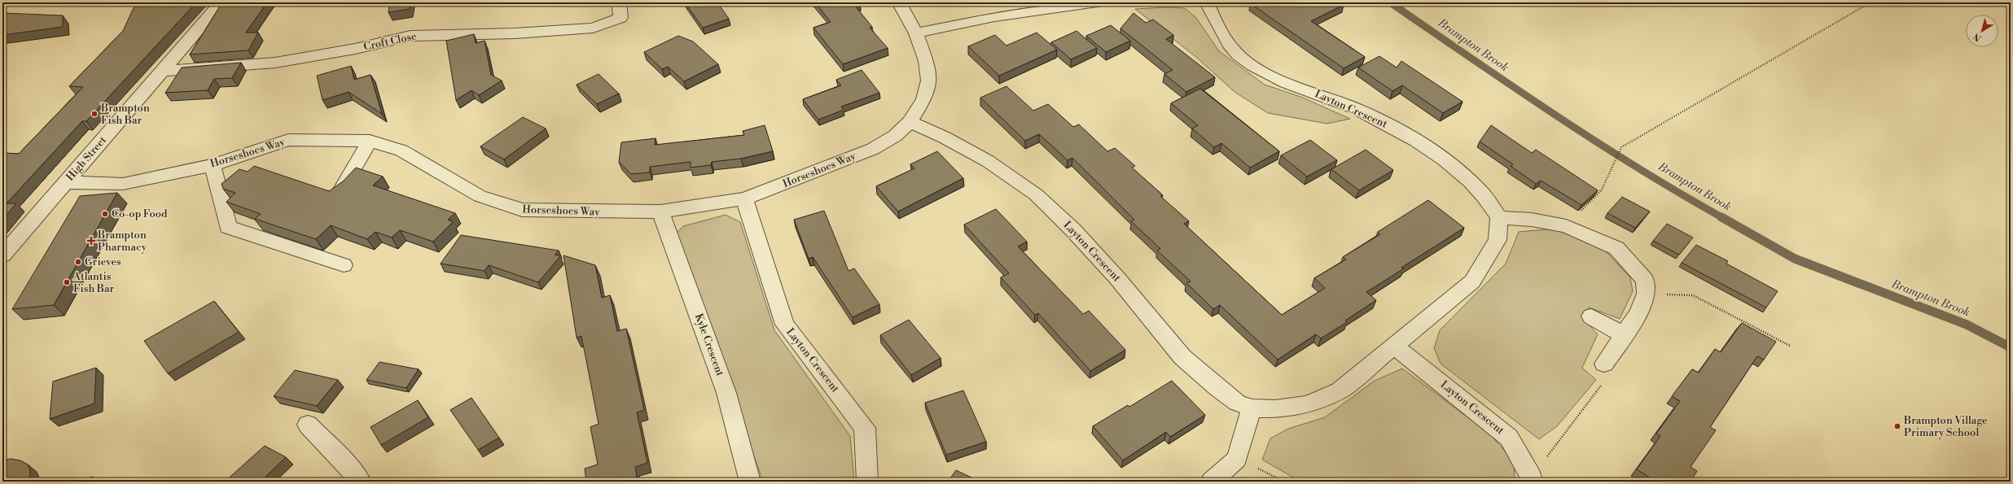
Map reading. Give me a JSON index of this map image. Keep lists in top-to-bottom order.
{
  "streets": {
    "street": [
      "Croft Close",
      "Layton Crescent",
      "Horseshoes Way",
      "High Street",
      "Kyle Crescent"
    ]
  },
  "crossings": [
    ["Croft Close", "High Street"],
    ["Layton Crescent", "Horseshoes Way"],
    ["Horseshoes Way", "High Street"],
    ["Horseshoes Way", "Kyle Crescent"]
  ],
  "water": ["Brampton Brook"],
  "places": {
    "other": [
      "Brampton Fish Bar",
      "Co-op Food",
      "Grieves",
      "Atlantis Fish Bar",
      "Brampton Village Primary School"
    ],
    "health": ["Brampton Pharmacy"]
  },
  "north": "bottom left"
}
